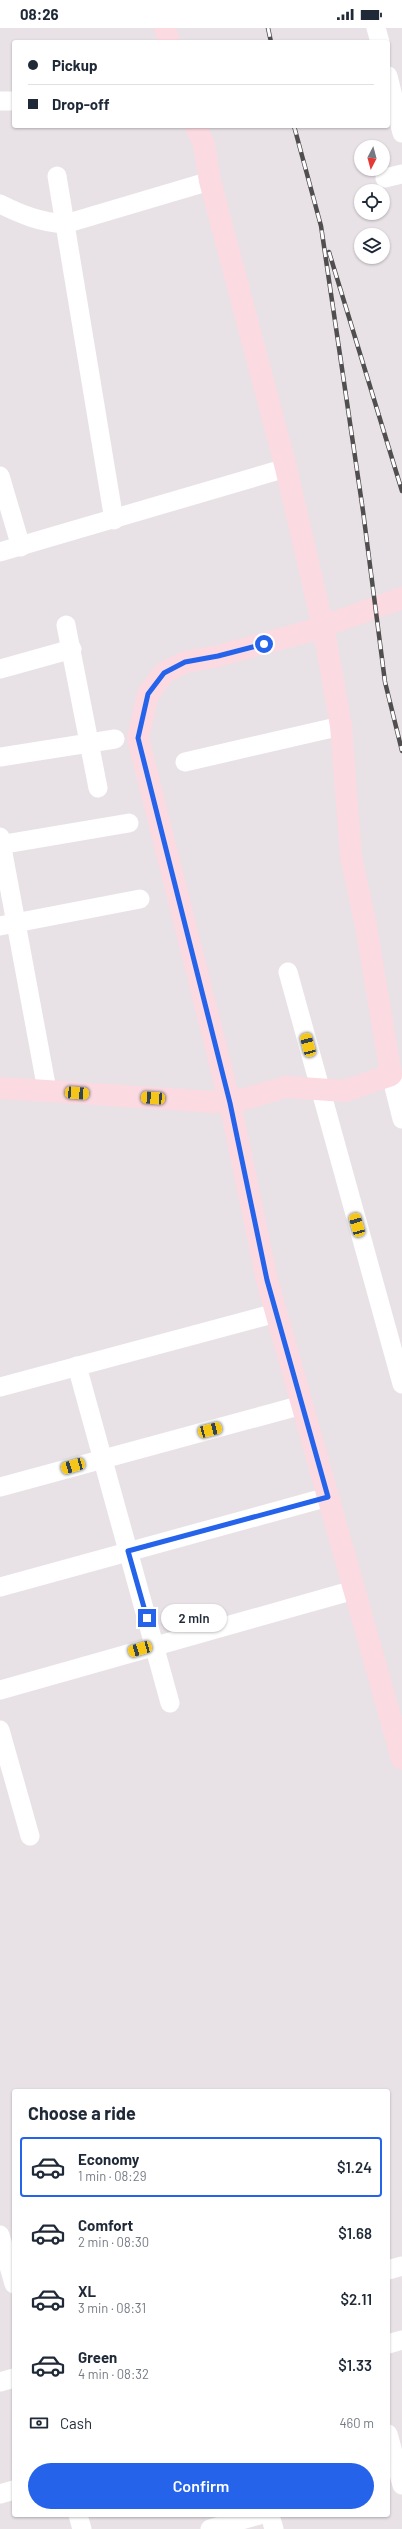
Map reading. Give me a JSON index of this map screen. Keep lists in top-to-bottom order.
{
  "north": "bottom",
  "page": {
    "status": "08:26",
    "banner": ["Pickup", "Drop-off"],
    "bubble": "2 min",
    "heading": "Choose a ride",
    "list": [
      {
        "name": "Economy",
        "note": "1 min · 08:29",
        "value": "$1.24"
      },
      {
        "name": "Comfort",
        "note": "2 min · 08:30",
        "value": "$1.68"
      },
      {
        "name": "XL",
        "note": "3 min · 08:31",
        "value": "$2.11"
      },
      {
        "name": "Green",
        "note": "4 min · 08:32",
        "value": "$1.33"
      }
    ],
    "pay": ["Cash", "460 m"],
    "buttons": "Confirm"
  }
}
